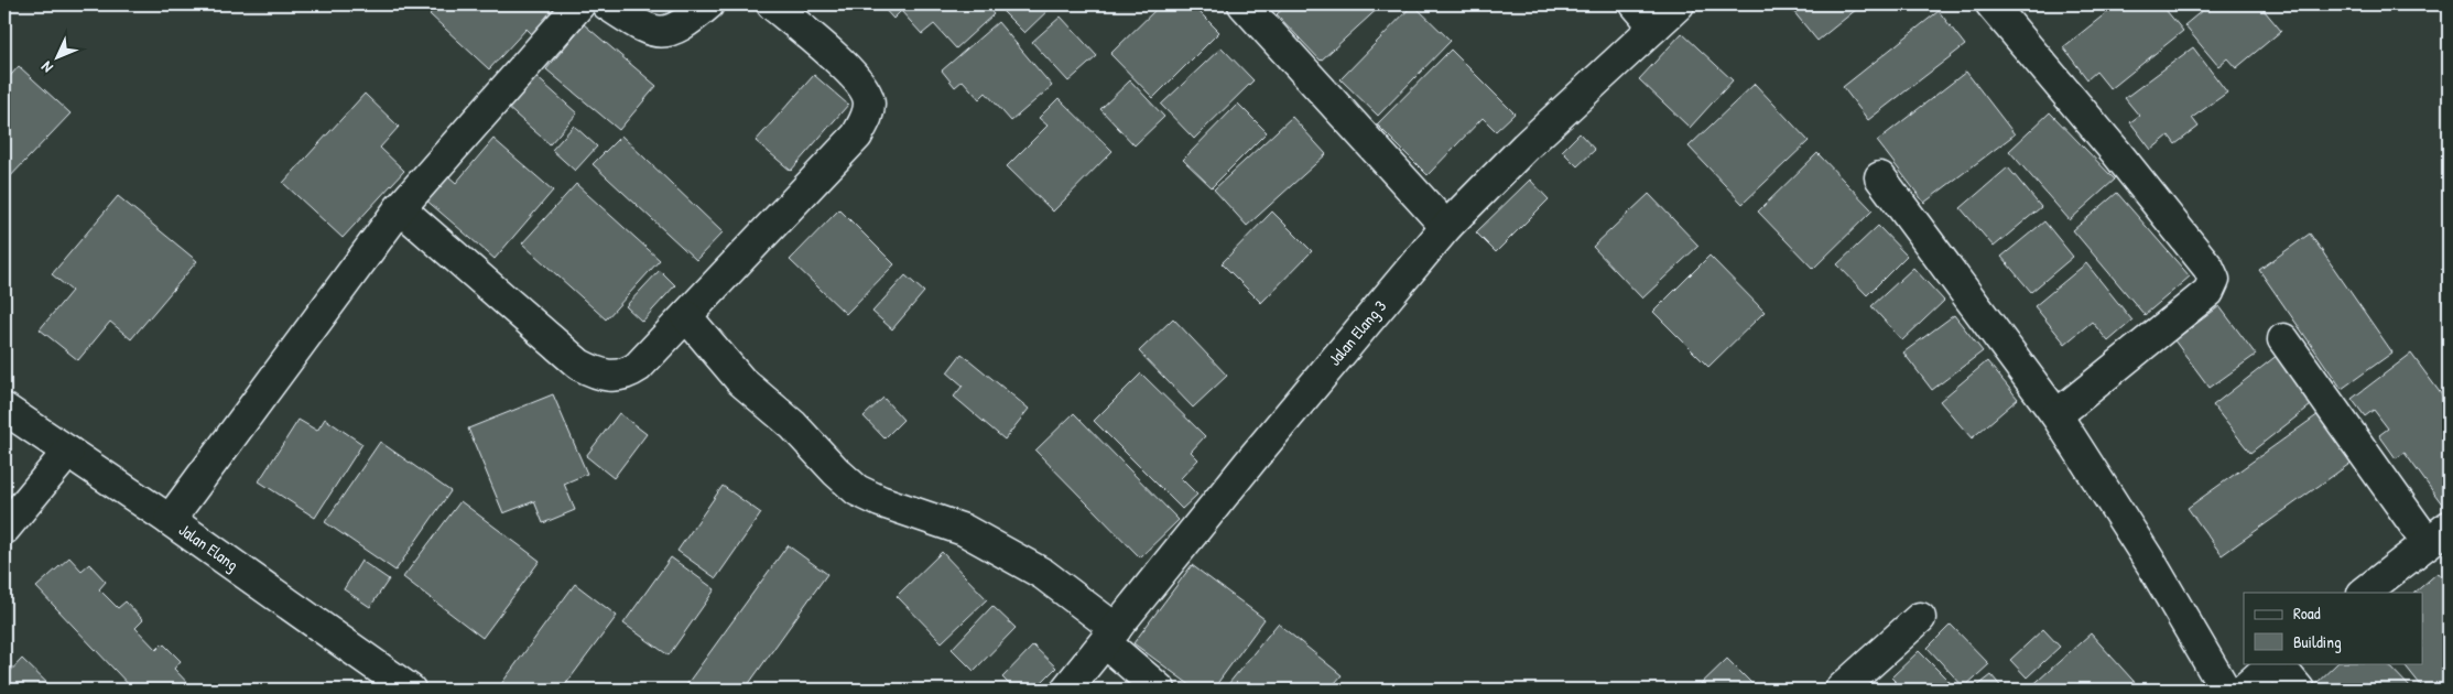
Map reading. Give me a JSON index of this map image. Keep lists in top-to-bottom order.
{
  "streets": {
    "street": ["Jalan Elang 3", "Jalan Elang"]
  },
  "legend": ["Road", "Building"],
  "north": "bottom left"
}
